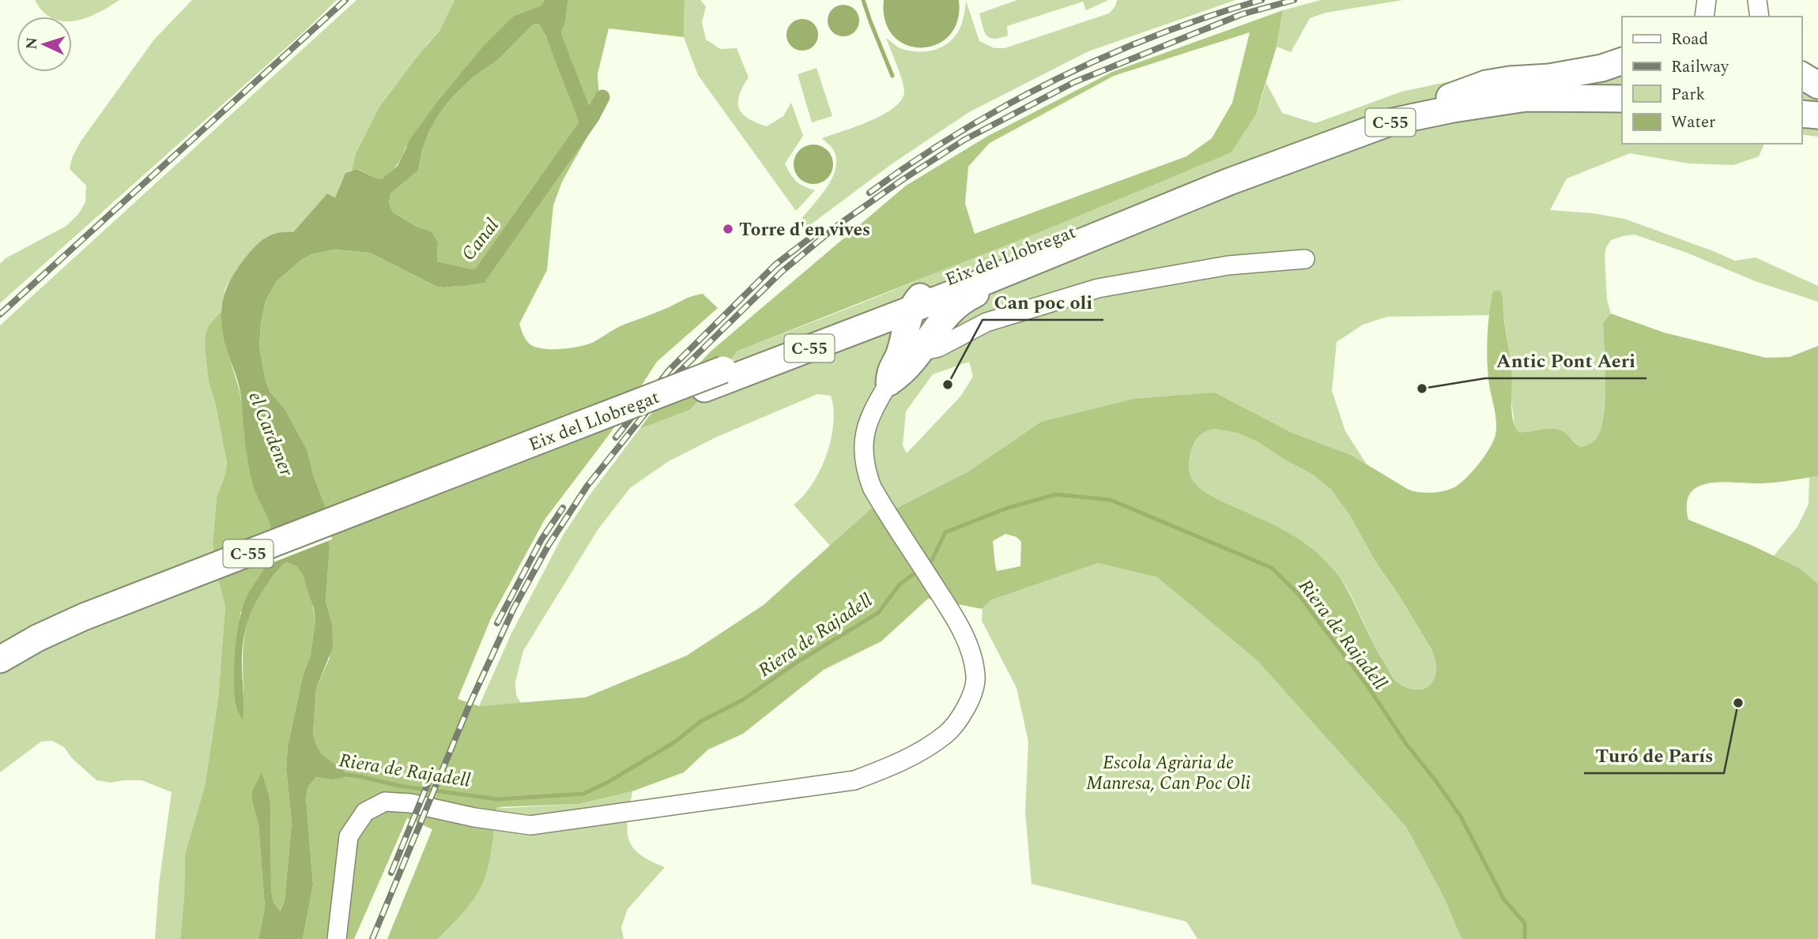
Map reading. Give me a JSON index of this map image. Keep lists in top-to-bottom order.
{
  "streets": {
    "highway": ["C-55", "Eix del Llobregat"]
  },
  "crossings": [
    ["C-55", "Eix del Llobregat"]
  ],
  "water": ["Canal", "el Cardener", "Riera de Rajadell"],
  "parks": ["Escola Agrària de Manresa, Can Poc Oli"],
  "places": [
    "Torre d'en vives",
    "Can poc oli",
    "Antic Pont Aeri",
    "Turó de París"
  ],
  "legend": [
    "Road",
    "Railway",
    "Park",
    "Water"
  ],
  "north": "left"
}
